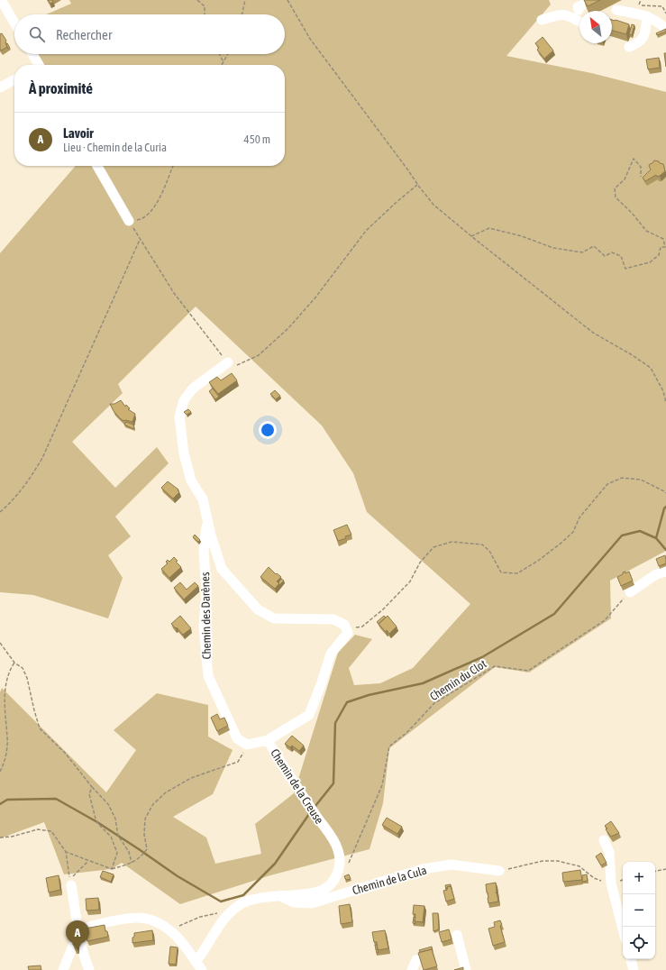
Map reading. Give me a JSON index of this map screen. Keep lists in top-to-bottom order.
{
  "streets": {
    "street": ["Chemin des Darènes", "Chemin de la Creuse", "Chemin de la Cula"],
    "path": ["Chemin du Clot"]
  },
  "crossings": [
    ["Chemin de la Creuse", "Chemin de la Cula"]
  ],
  "north": "top left",
  "page": {
    "search": "Rechercher",
    "heading": "À proximité",
    "list": [
      {
        "mark": "A",
        "name": "Lavoir",
        "note": "Lieu · Chemin de la Curia",
        "value": "450 m"
      }
    ],
    "map_buttons": ["+", "−"],
    "pins": "A"
  }
}
